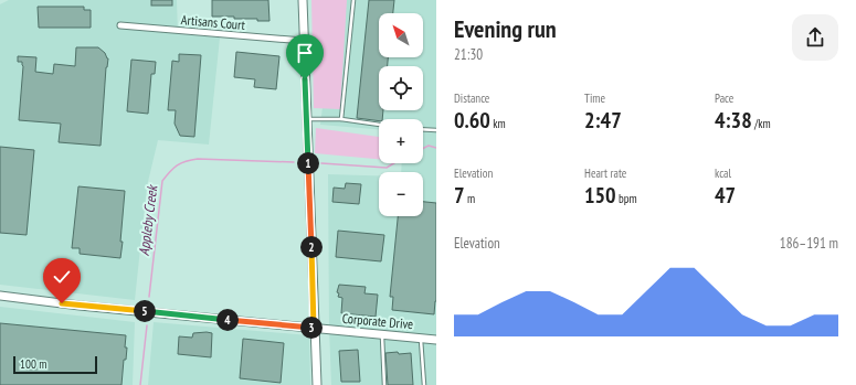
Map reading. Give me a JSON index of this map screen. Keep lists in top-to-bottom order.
{
  "streets": {
    "street": ["Artisans Court", "Corporate Drive"]
  },
  "water": ["Appleby Creek"],
  "scale_bar": "100 m",
  "north": "top left",
  "page": {
    "heading": ["Evening run", "21:30"],
    "map_buttons": ["+", "−"],
    "stats": [
      ["Distance", "0.60 km"],
      ["Time", "2:47"],
      ["Pace", "4:38 /km"],
      ["Elevation", "7 m"],
      ["Heart rate", "150 bpm"],
      ["kcal", "47"]
    ],
    "pins": [
      "1",
      "2",
      "5",
      "4",
      "3"
    ],
    "chart": ["Elevation", "186–191 m"],
    "scale": "100 m"
  }
}
